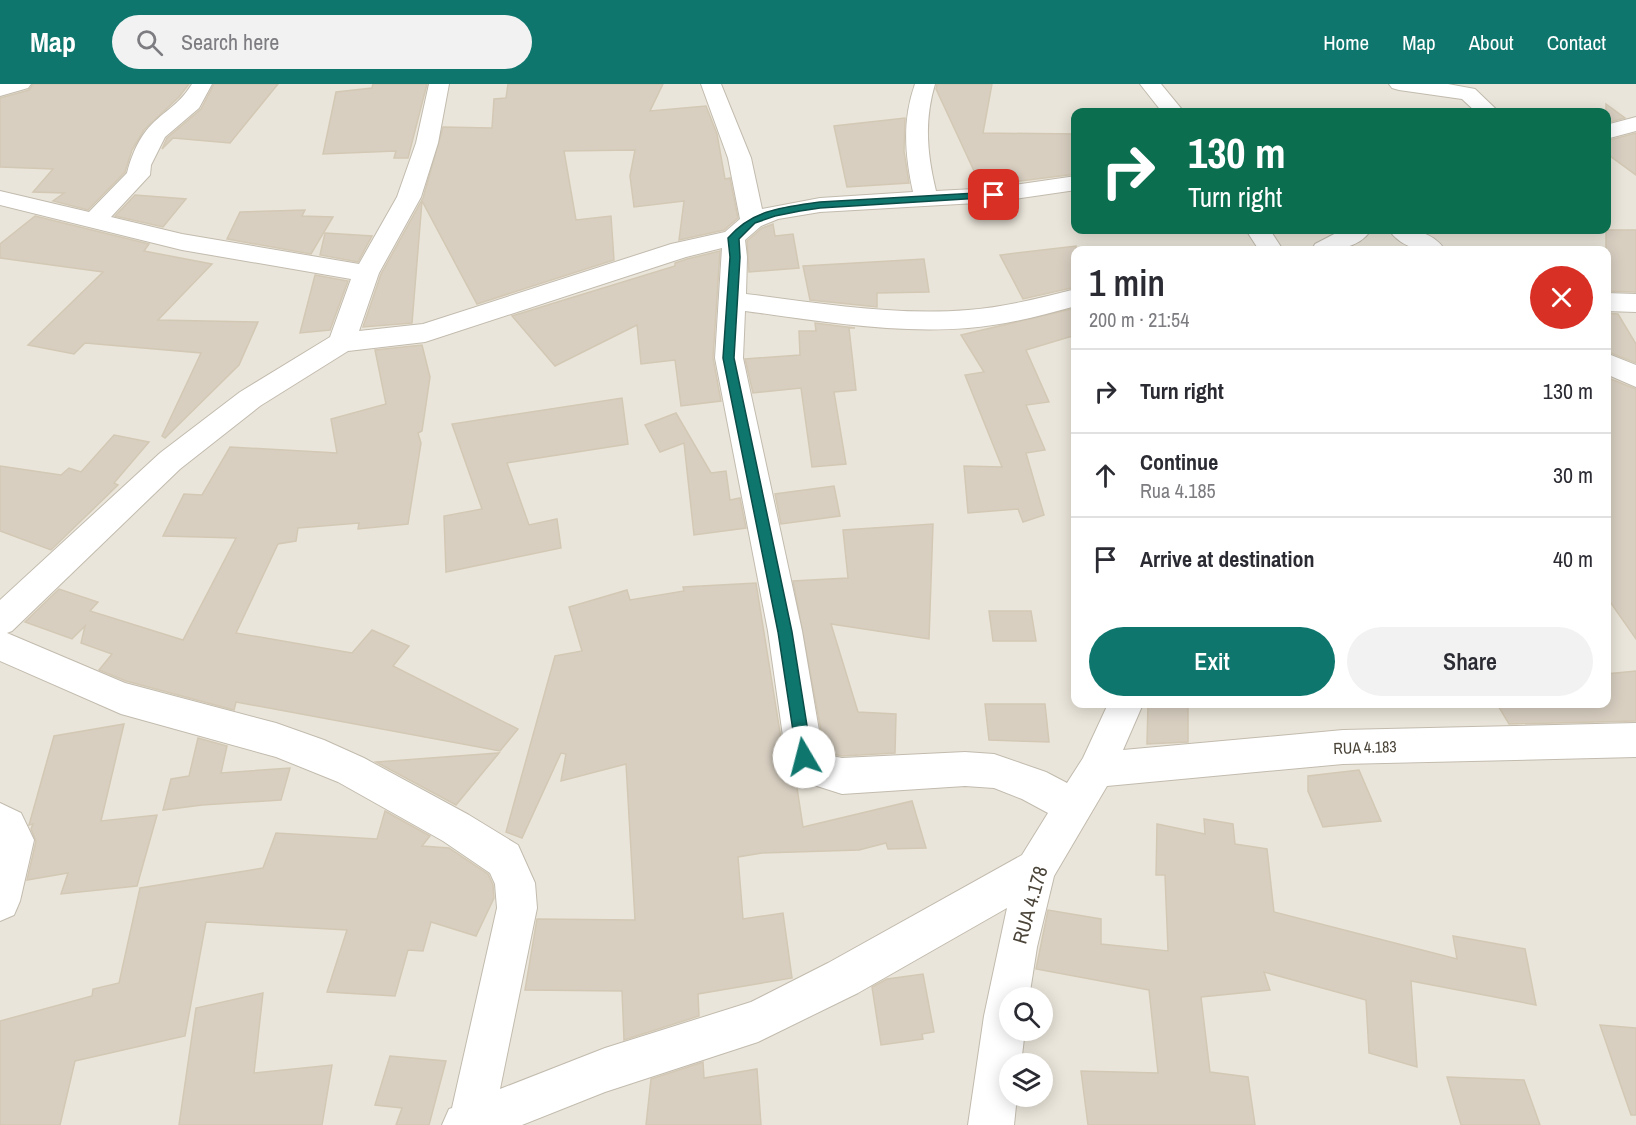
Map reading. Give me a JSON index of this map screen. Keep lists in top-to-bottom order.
{
  "streets": {
    "street": ["RUA 4.183", "RUA 4.178"]
  },
  "crossings": [
    ["RUA 4.183", "RUA 4.178"]
  ],
  "page": {
    "header": "Map",
    "search": "Search here",
    "nav": [
      "Home",
      "Map",
      "About",
      "Contact"
    ],
    "turn": ["130 m", "Turn right"],
    "heading": ["1 min", "200 m · 21:54"],
    "list": [
      {
        "name": "Turn right",
        "value": "130 m"
      },
      {
        "name": "Continue",
        "note": "Rua 4.185",
        "value": "30 m"
      },
      {
        "name": "Arrive at destination",
        "value": "40 m"
      }
    ],
    "buttons": ["Exit", "Share"]
  }
}
